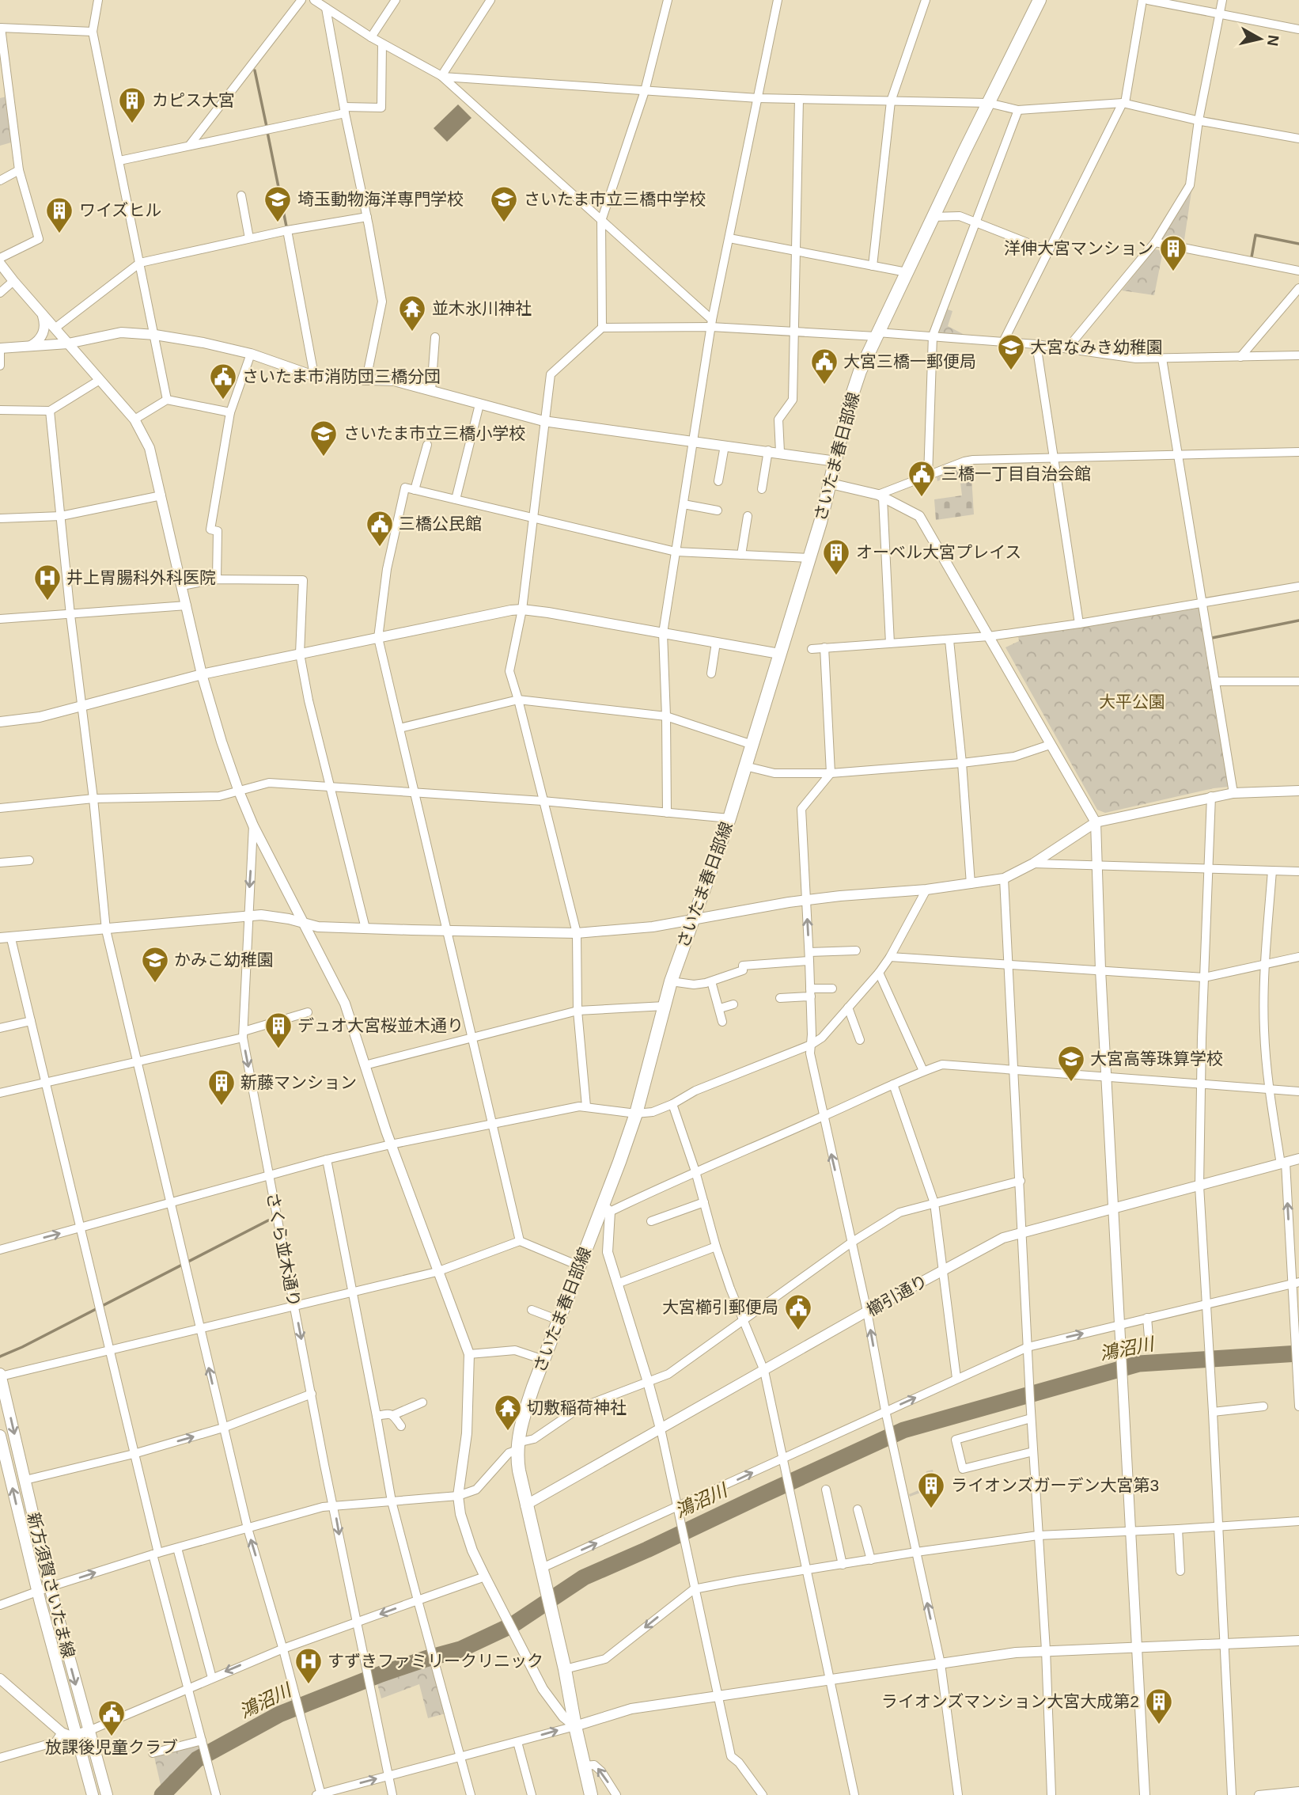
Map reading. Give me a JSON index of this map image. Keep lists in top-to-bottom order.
{
  "streets": {
    "main road": ["さいたま春日部線", "新方須賀さいたま線"],
    "street": ["さくら並木通り", "櫛引通り"]
  },
  "crossings": [
    ["さいたま春日部線", "櫛引通り"]
  ],
  "water": ["鴻沼川"],
  "parks": ["大平公園"],
  "places": {
    "building": [
      "カピス大宮",
      "ワイズヒル",
      "洋伸大宮マンション",
      "オーベル大宮プレイス",
      "デュオ大宮桜並木通り",
      "新藤マンション",
      "ライオンズガーデン大宮第3",
      "ライオンズマンション大宮大成第2"
    ],
    "school or university": [
      "埼玉動物海洋専門学校",
      "さいたま市立三橋中学校",
      "大宮なみき幼稚園",
      "さいたま市立三橋小学校",
      "かみこ幼稚園",
      "大宮高等珠算学校"
    ],
    "temple": ["並木氷川神社", "切敷稲荷神社"],
    "public building": [
      "大宮三橋一郵便局",
      "さいたま市消防団三橋分団",
      "三橋一丁目自治会館",
      "三橋公民館",
      "大宮櫛引郵便局",
      "放課後児童クラブ"
    ],
    "hospital": ["井上胃腸科外科医院", "すずきファミリークリニック"]
  },
  "north": "right"
}
